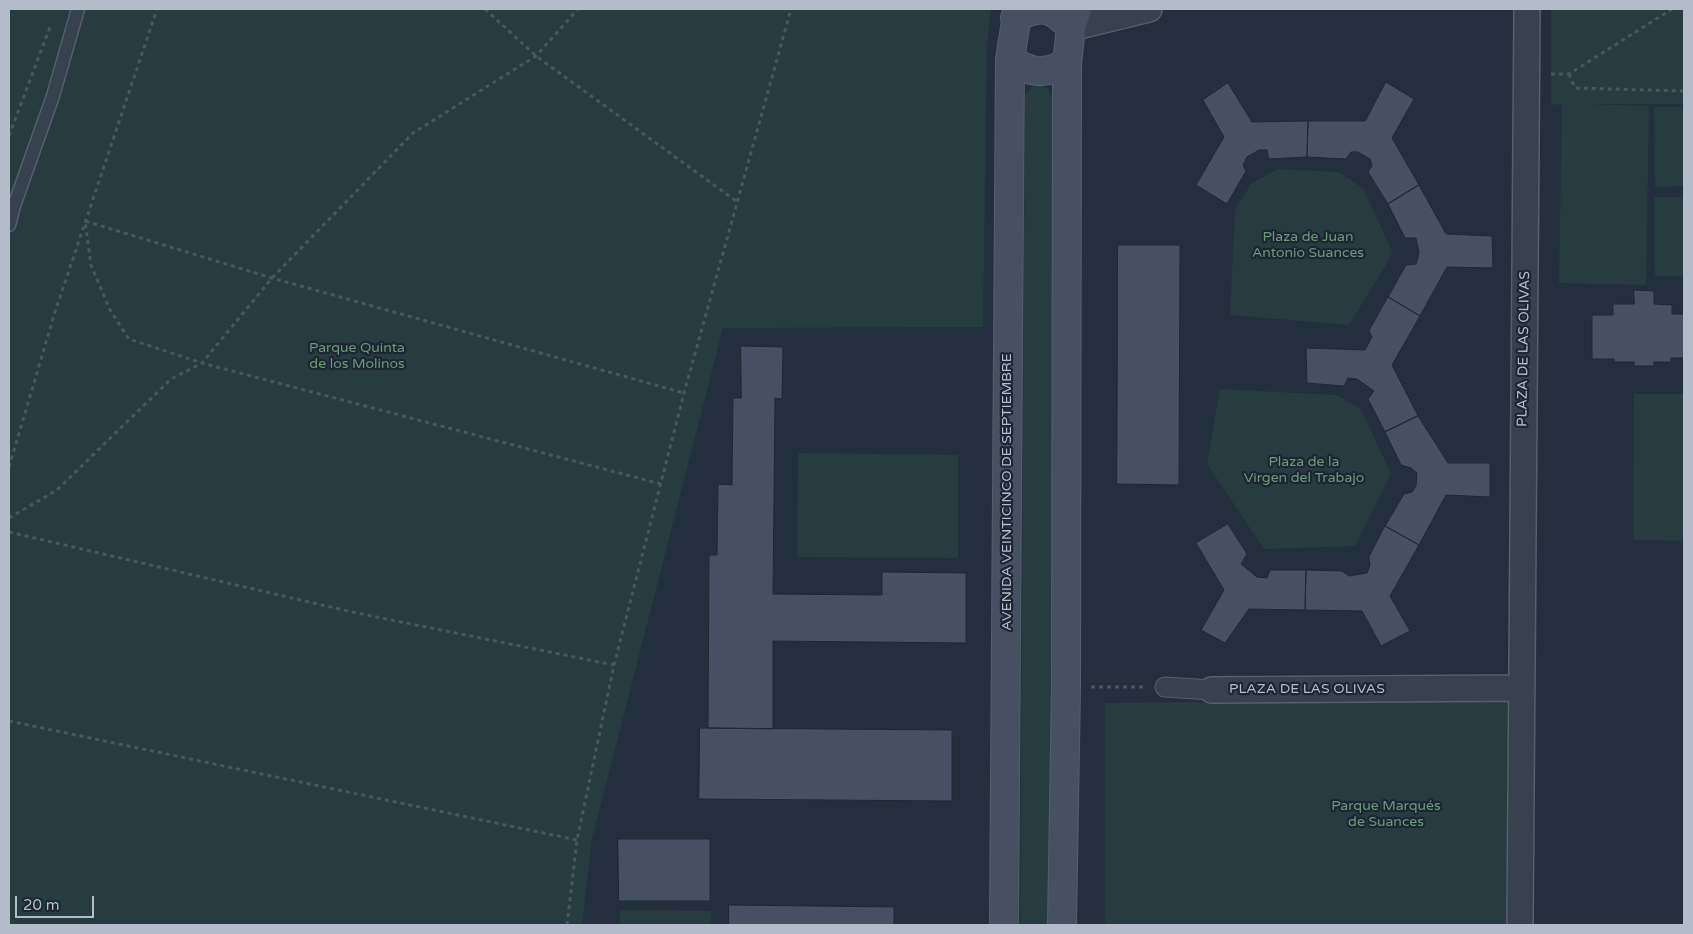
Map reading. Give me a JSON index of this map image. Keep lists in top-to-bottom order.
{
  "streets": {
    "main road": ["AVENIDA VEINTICINCO DE SEPTIEMBRE"],
    "street": ["PLAZA DE LAS OLIVAS"]
  },
  "parks": [
    "Plaza de Juan Antonio Suances",
    "Parque Quinta de los Molinos",
    "Plaza de la Virgen del Trabajo",
    "Parque Marqués de Suances"
  ],
  "scale_bar": "20 m"
}
